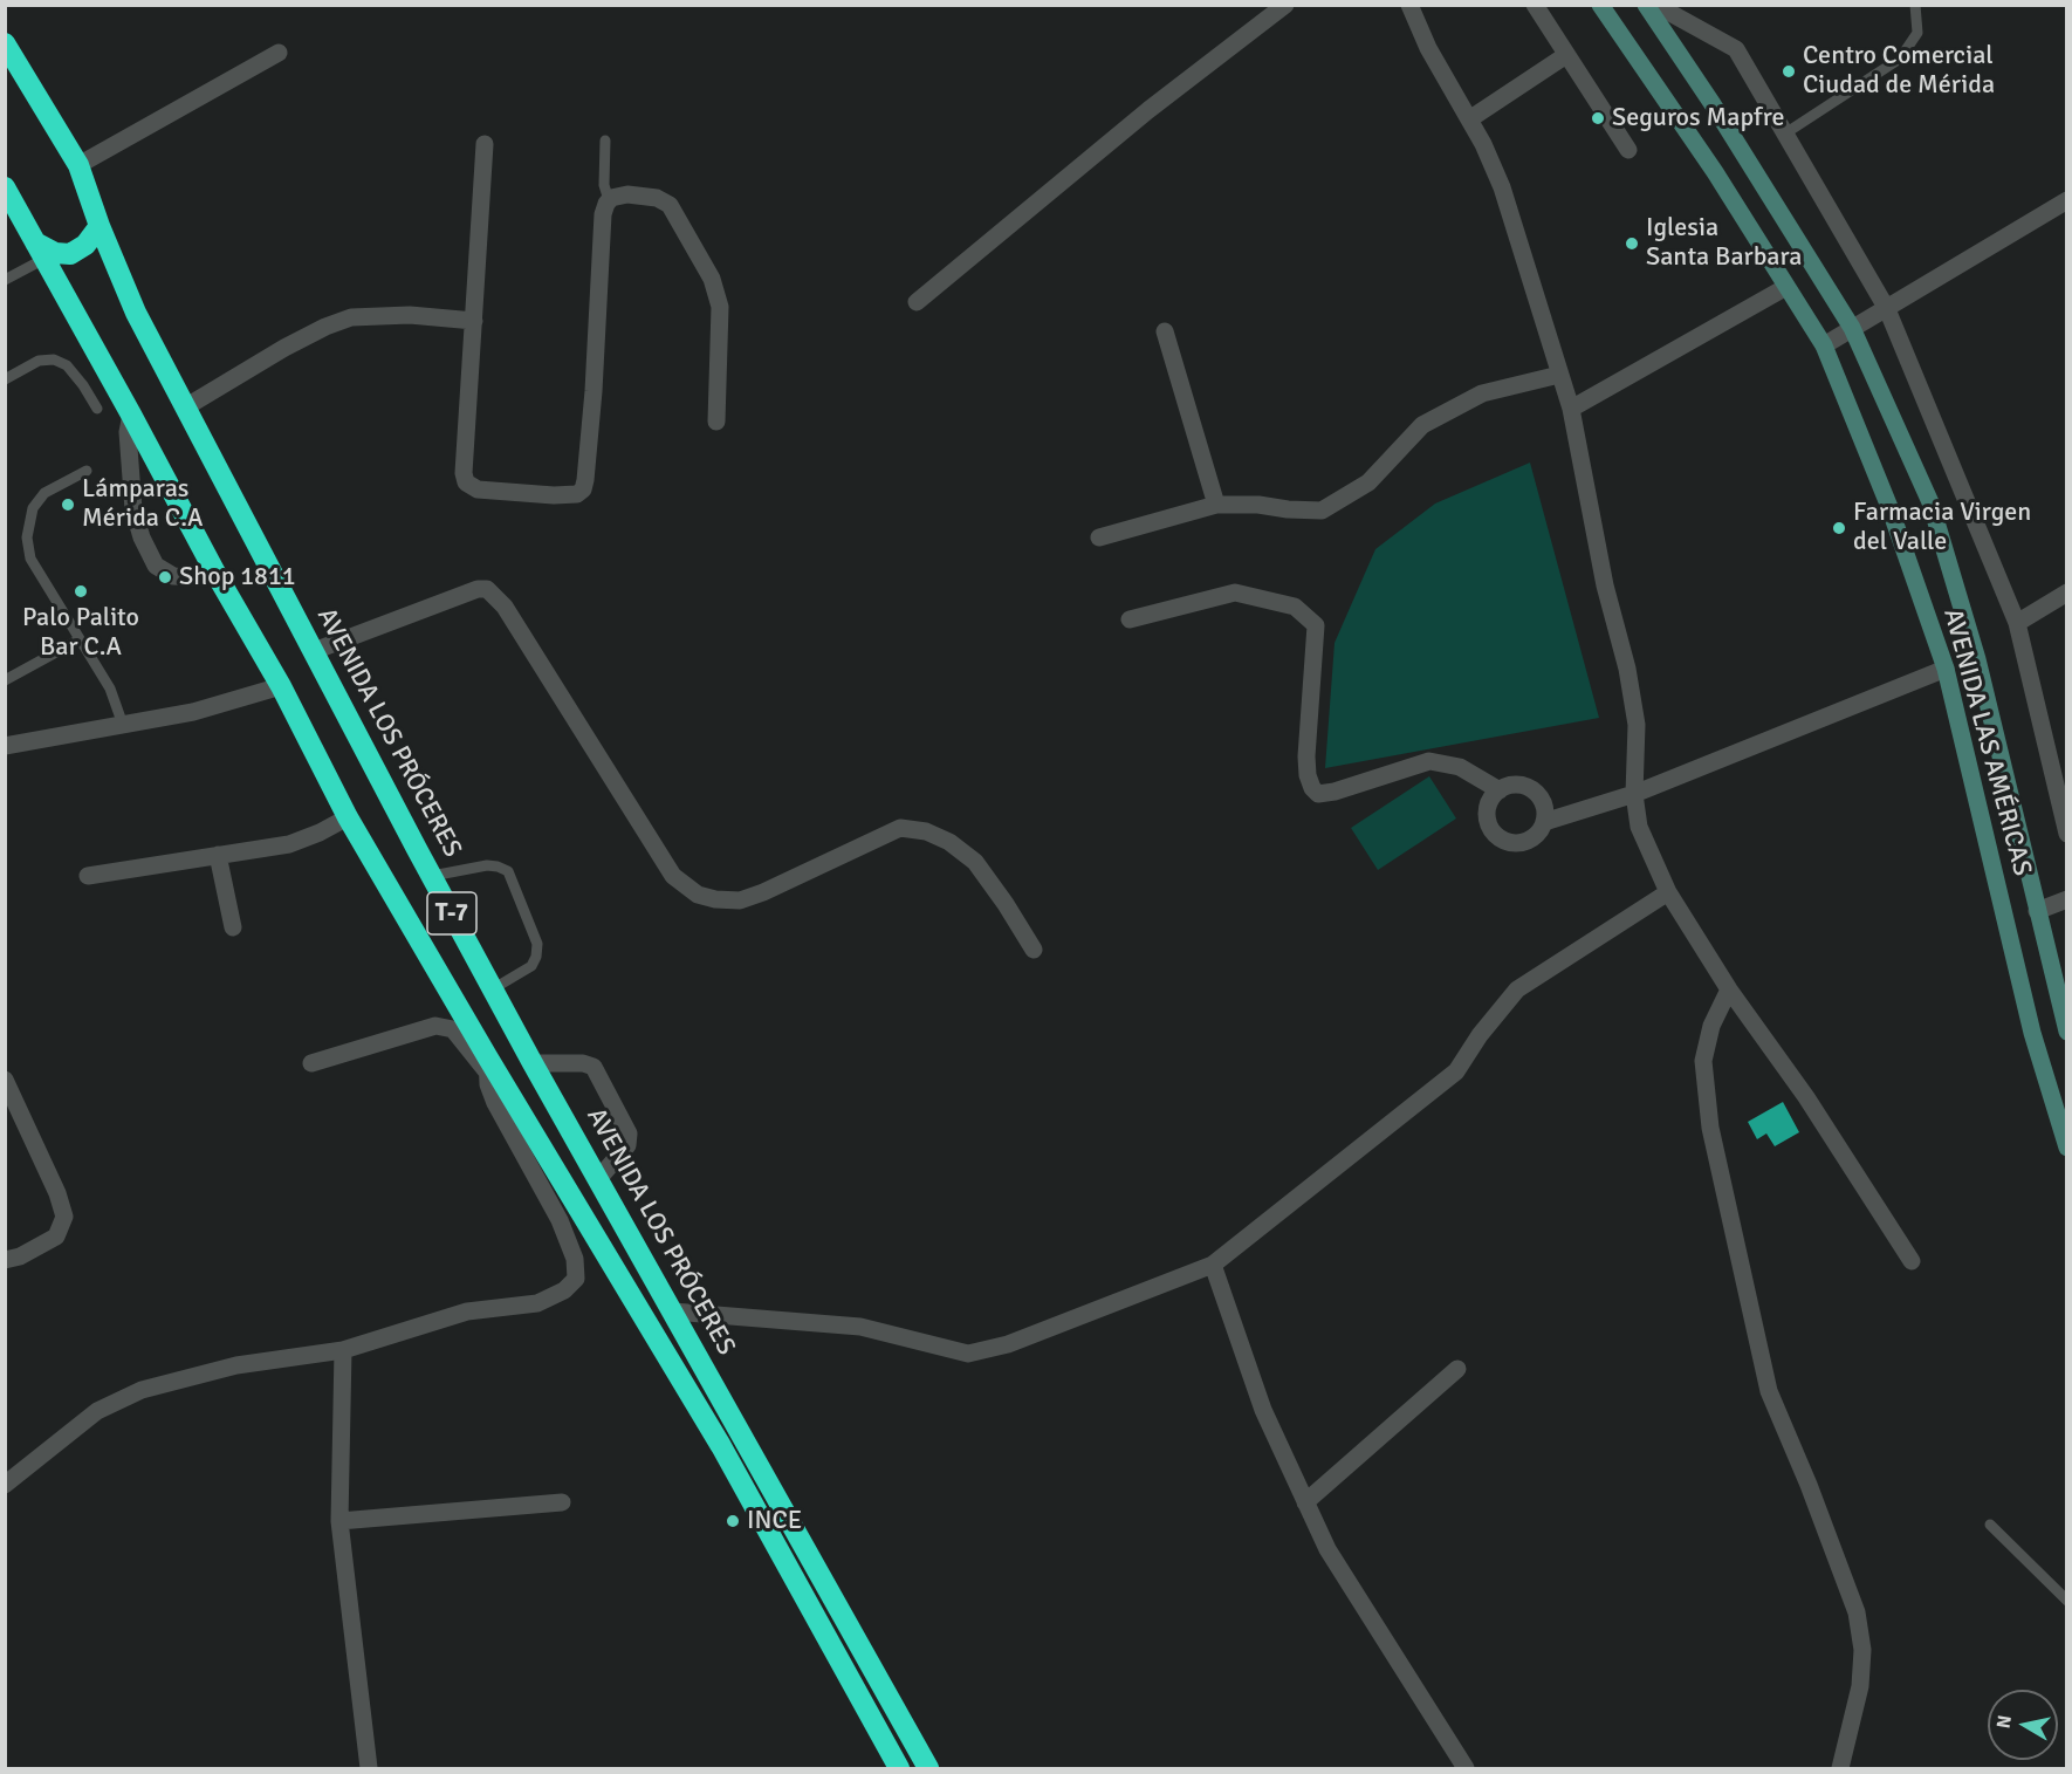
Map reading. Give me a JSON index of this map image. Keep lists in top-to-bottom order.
{
  "streets": {
    "highway": ["AVENIDA LOS PRÓCERES", "T-7"],
    "street": ["AVENIDA LAS AMÉRICAS"]
  },
  "places": [
    "Centro Comercial Ciudad de Mérida",
    "Seguros Mapfre",
    "Iglesia Santa Barbara",
    "Lámparas Mérida C.A",
    "Farmacia Virgen del Valle",
    "Shop 1811",
    "Palo Palito Bar C.A",
    "INCE"
  ],
  "north": "left"
}
